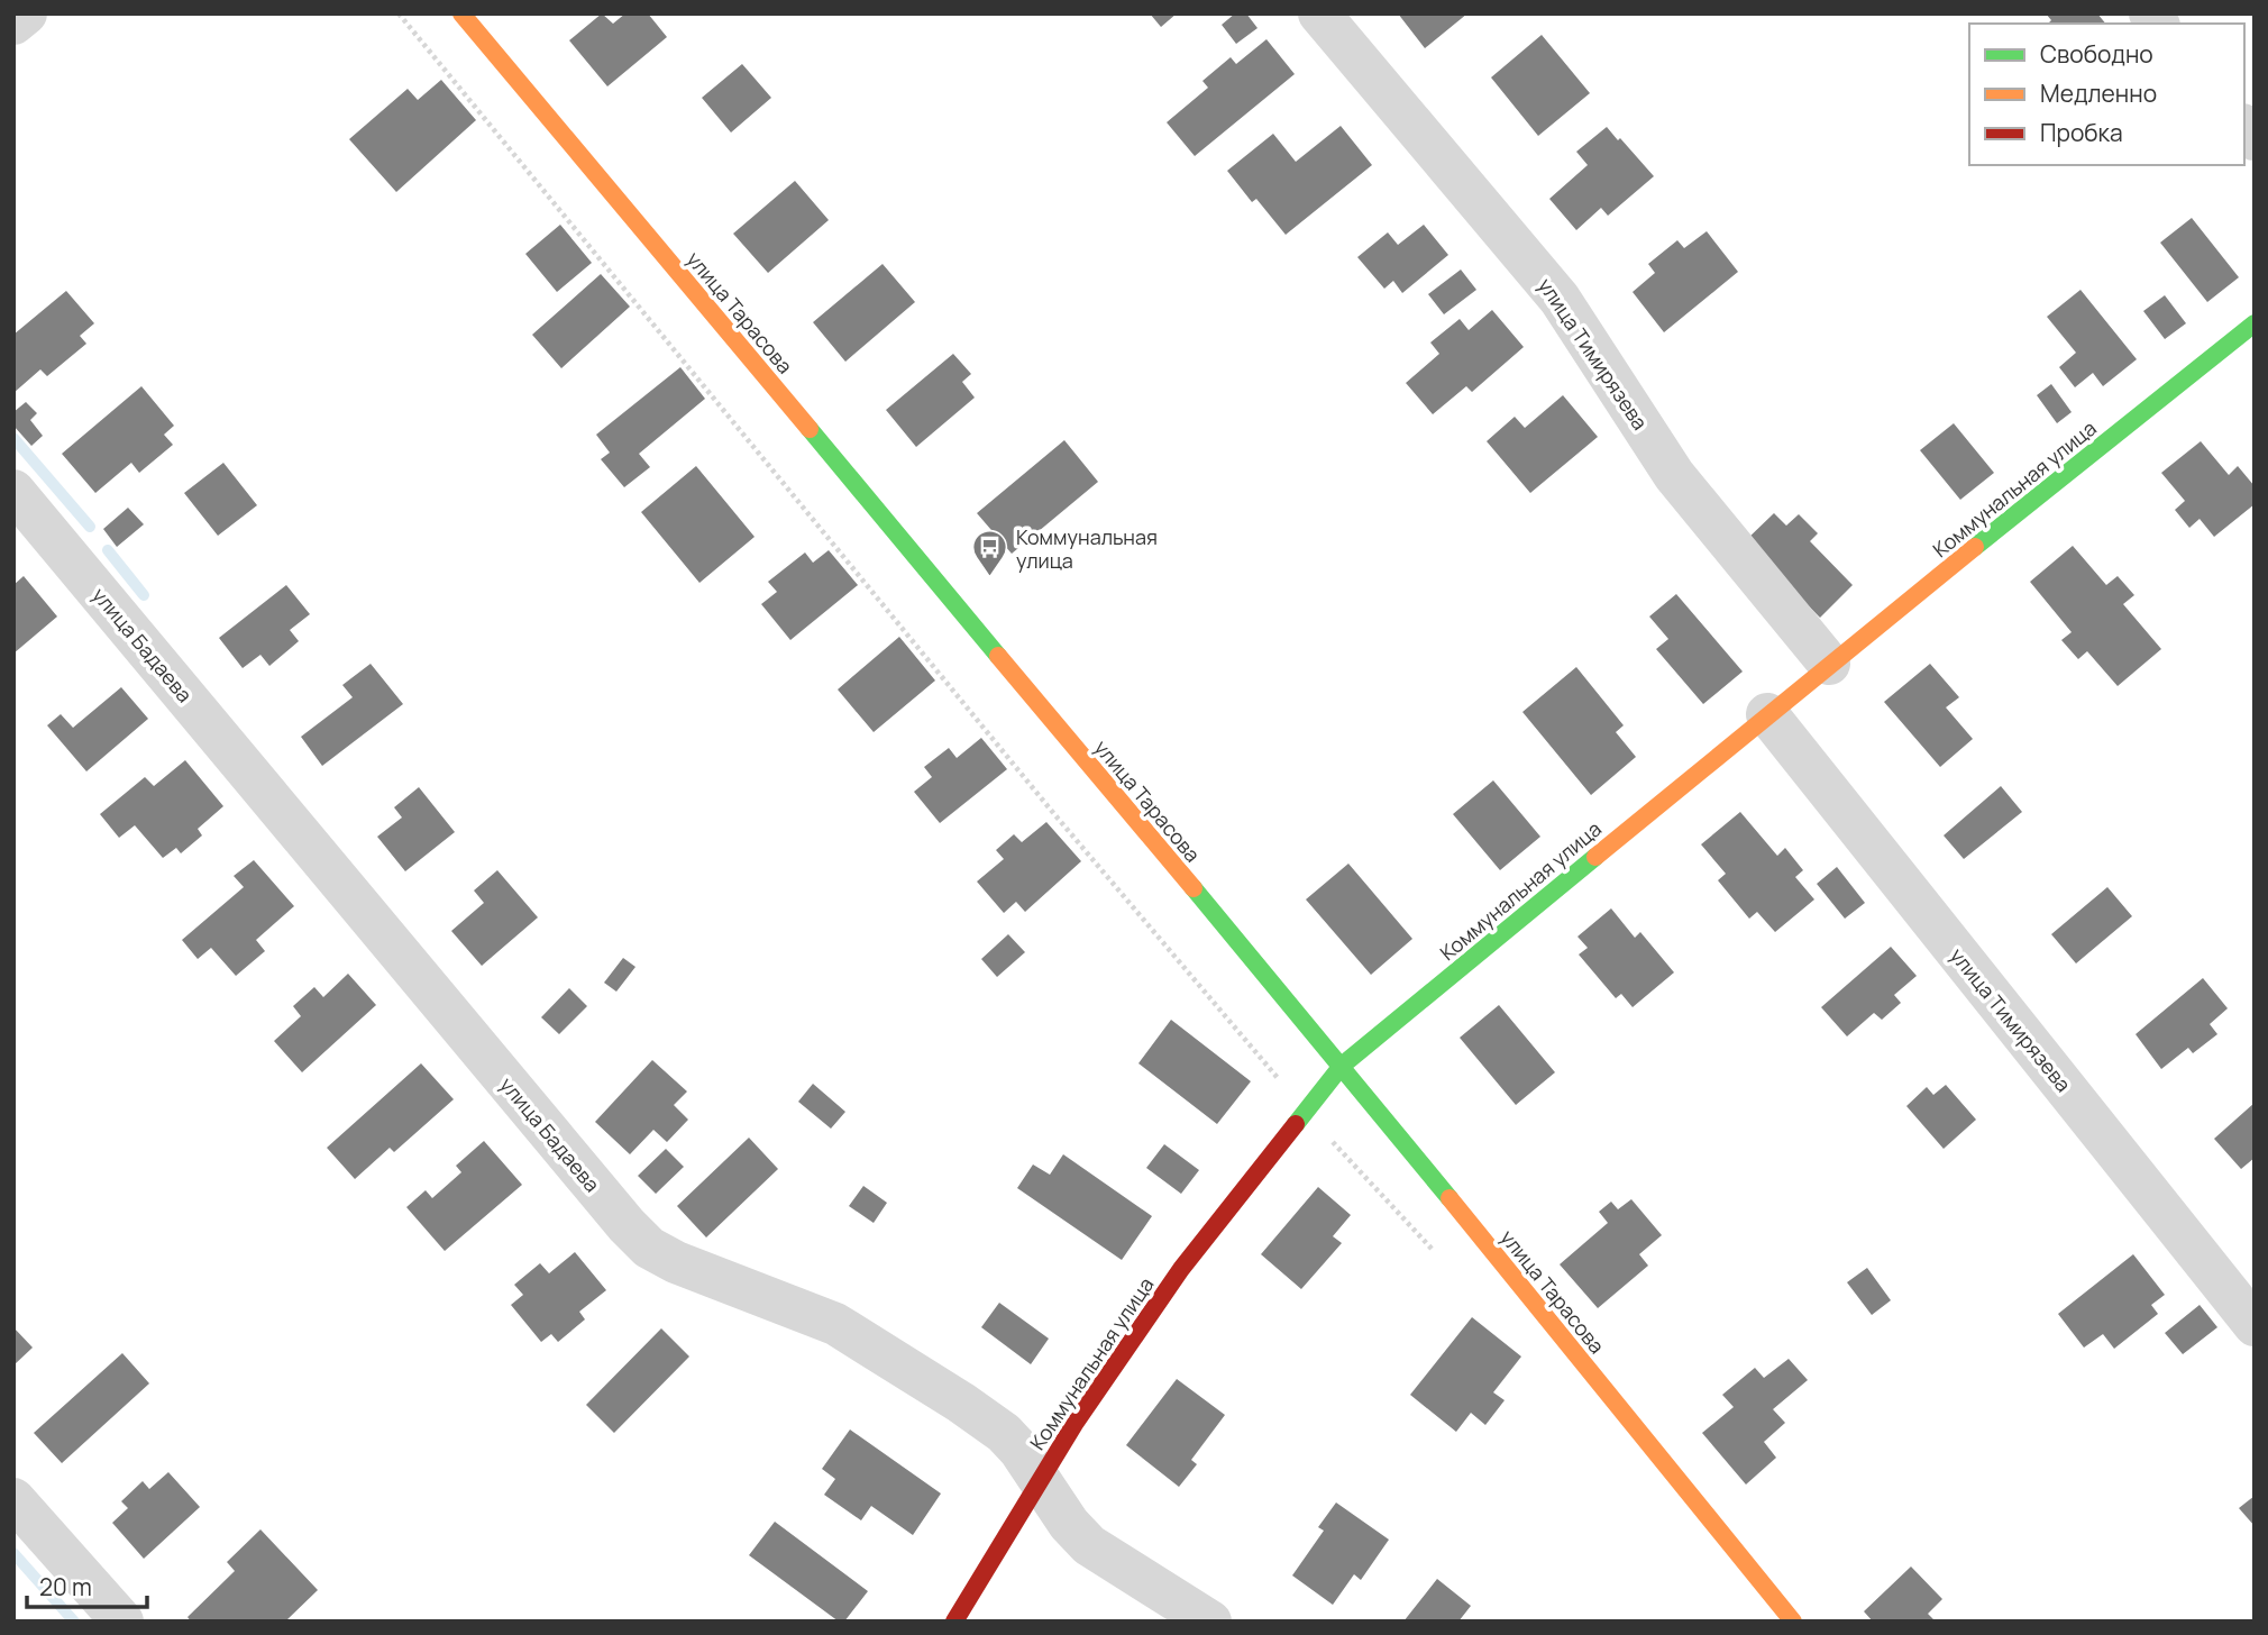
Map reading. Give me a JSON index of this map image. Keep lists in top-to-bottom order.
{
  "streets": {
    "street": [
      "улица Тарасова",
      "улица Тимирязева",
      "Коммунальная улица",
      "улица Бадаева"
    ]
  },
  "crossings": [
    ["улица Тарасова", "Коммунальная улица"],
    ["улица Тимирязева", "Коммунальная улица"],
    ["Коммунальная улица", "улица Бадаева"]
  ],
  "places": {
    "bus stop": ["Коммунальная улица"]
  },
  "legend": ["Свободно", "Медленно", "Пробка"],
  "scale_bar": "20 m"
}
